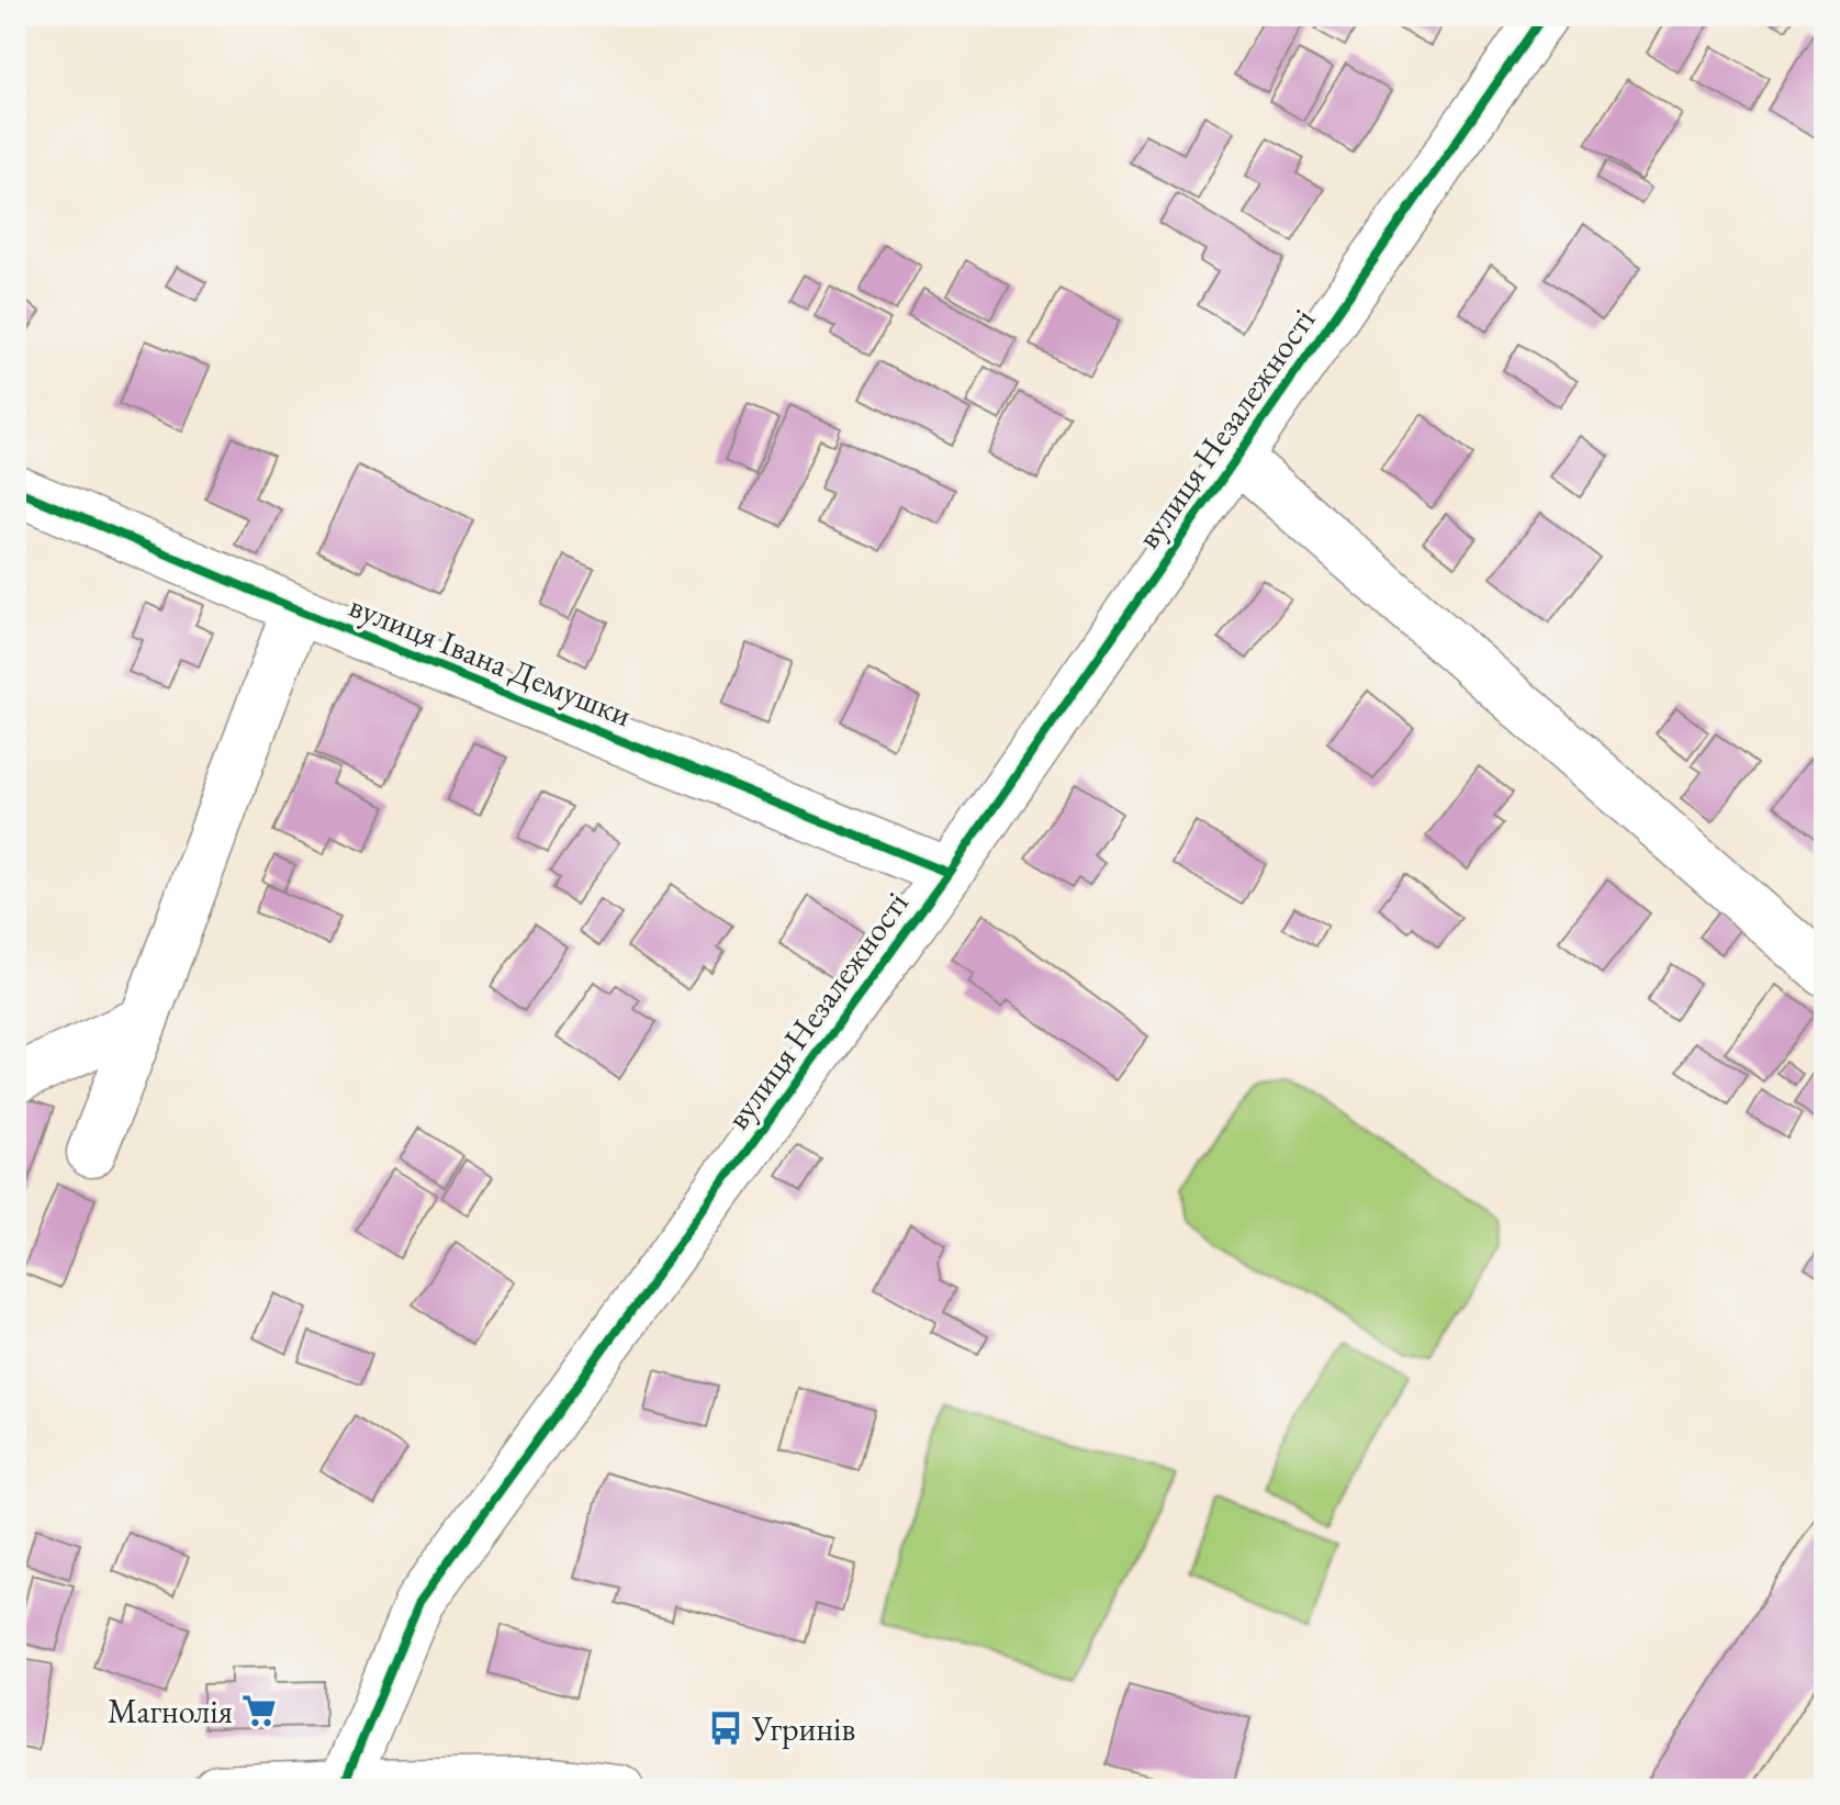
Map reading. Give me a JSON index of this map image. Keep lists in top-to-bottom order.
{
  "streets": {
    "street": ["вулиця Незалежності", "вулиця Івана Демушки"]
  },
  "crossings": [
    ["вулиця Незалежності", "вулиця Івана Демушки"]
  ],
  "places": {
    "supermarket": ["Магнолія"],
    "bus stop": ["Угринів"]
  }
}
